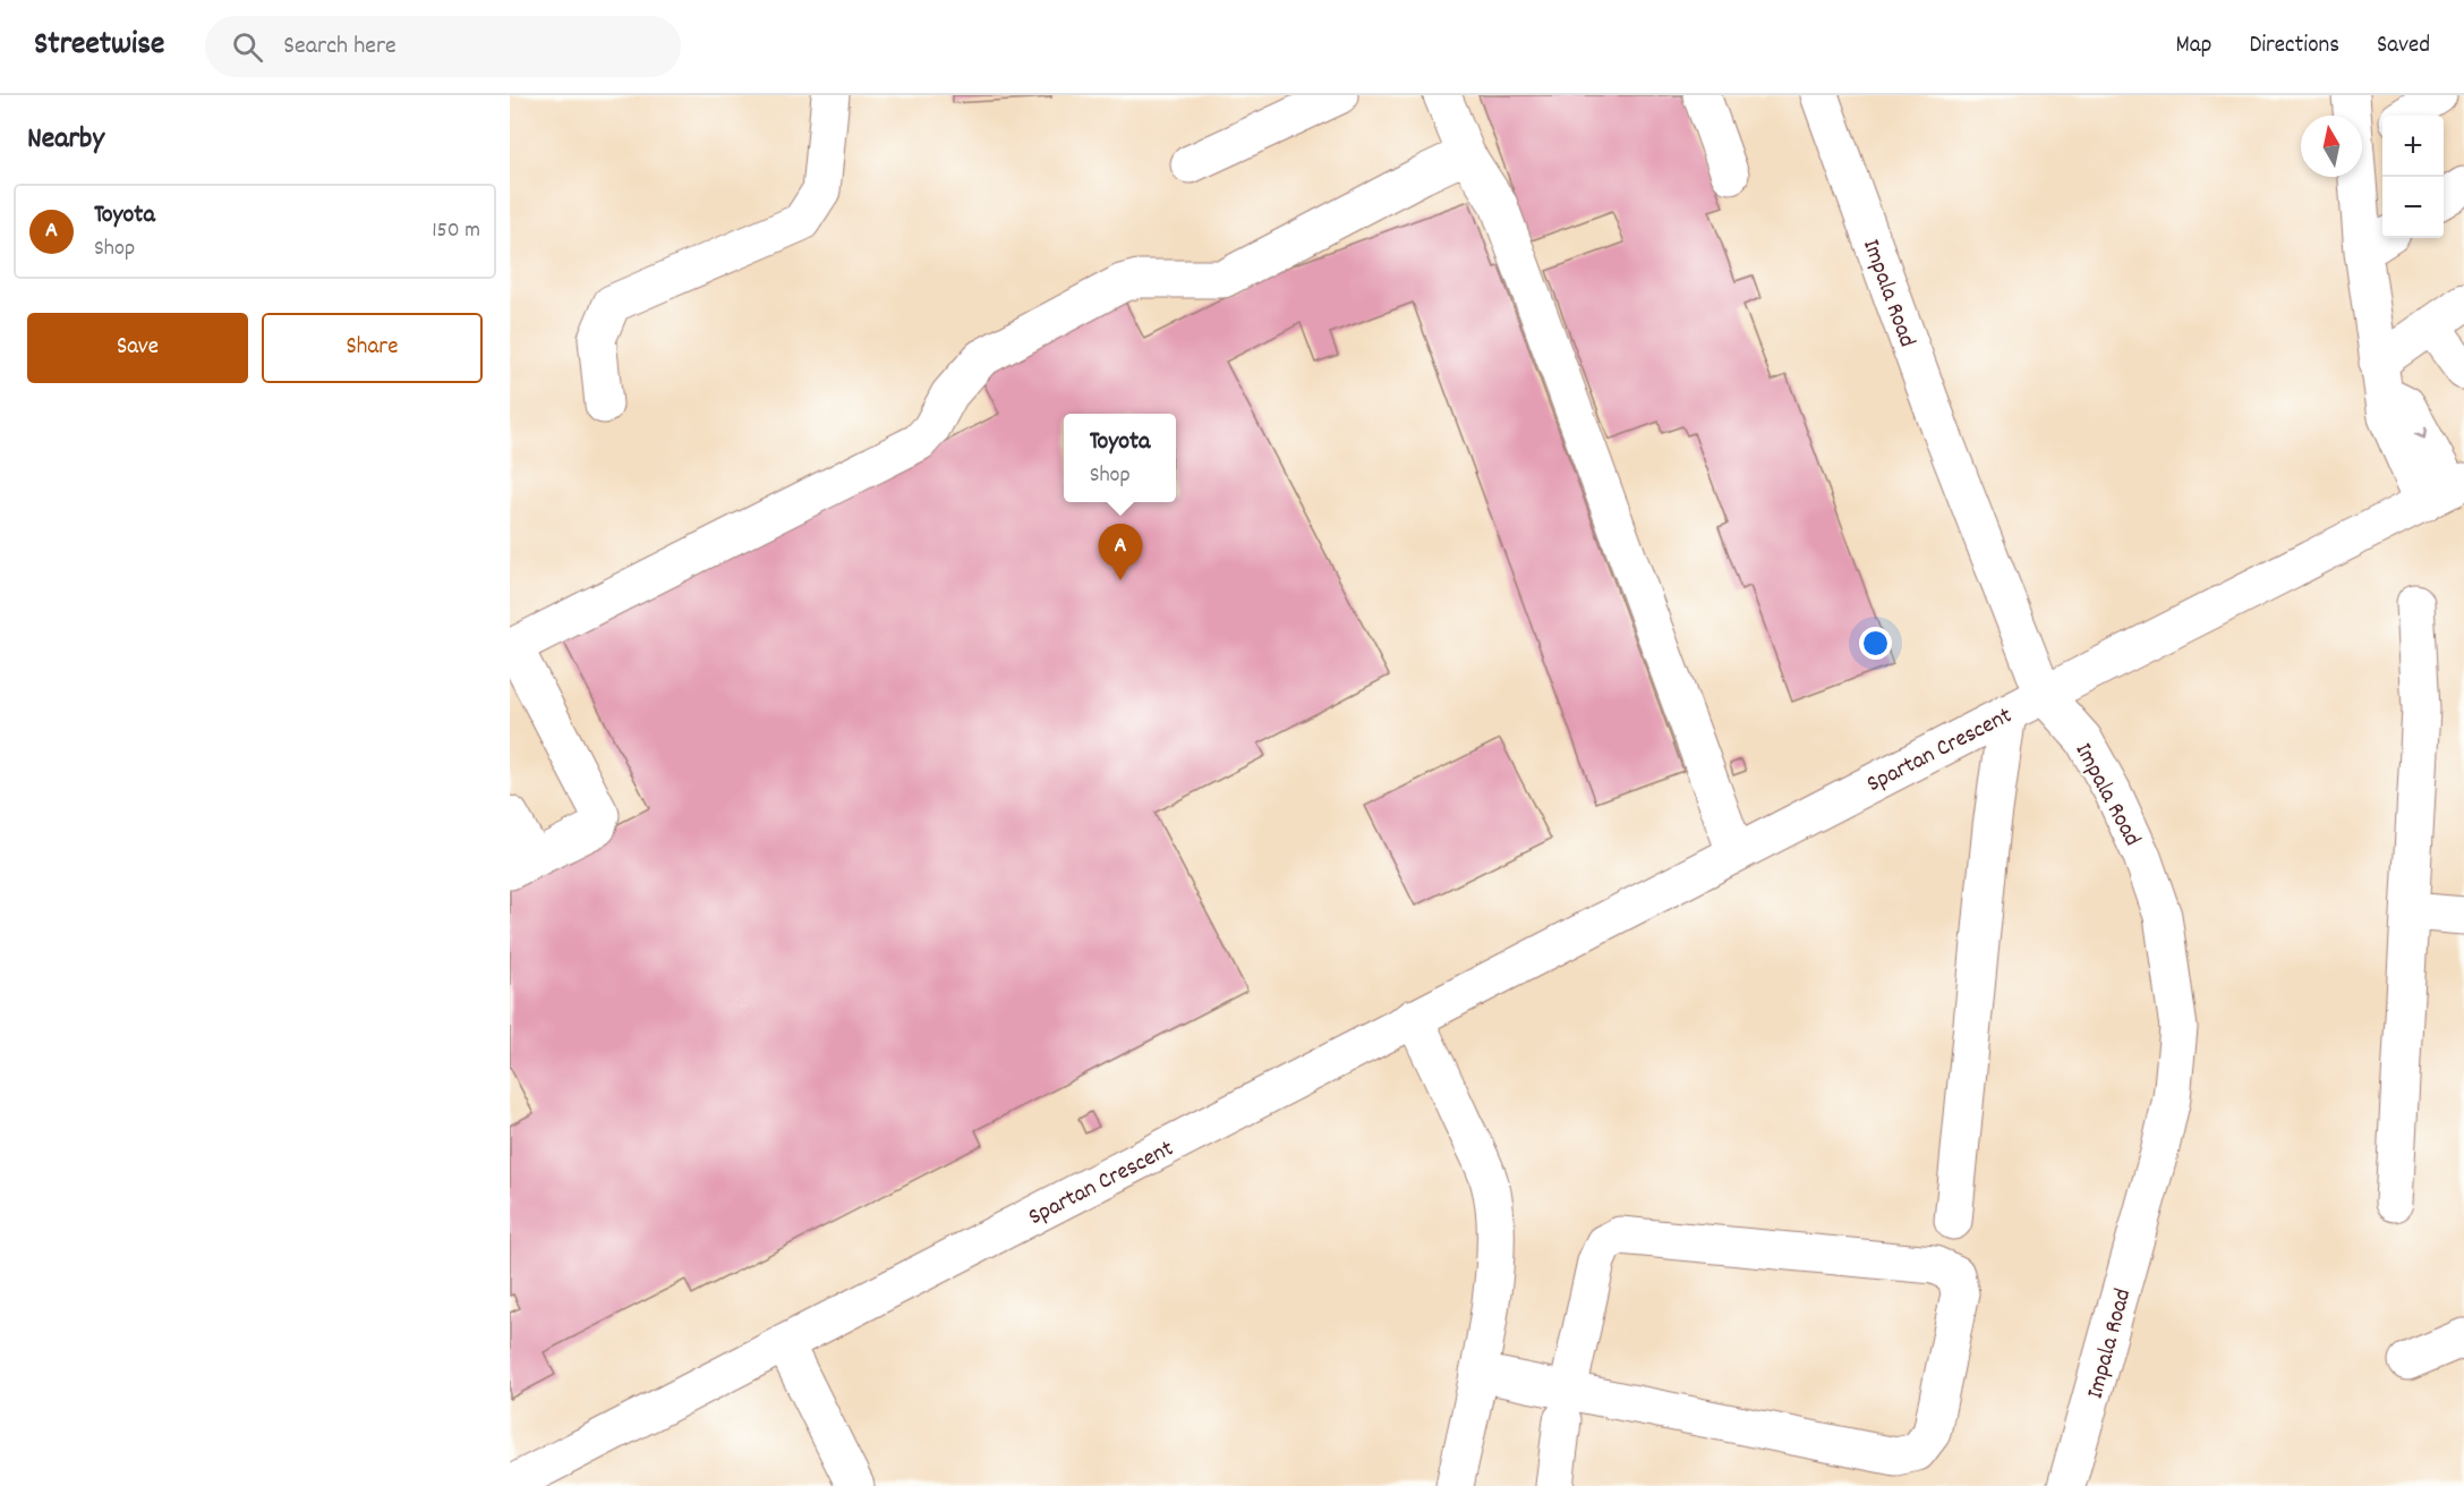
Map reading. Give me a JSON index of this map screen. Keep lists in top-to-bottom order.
{
  "streets": {
    "street": ["Impala Road", "Spartan Crescent"]
  },
  "crossings": [
    ["Impala Road", "Spartan Crescent"]
  ],
  "north": "top",
  "page": {
    "header": "Streetwise",
    "search": "Search here",
    "nav": ["Map", "Directions", "Saved"],
    "heading": "Nearby",
    "map_buttons": ["+", "−"],
    "list": [
      {
        "mark": "A",
        "name": "Toyota",
        "note": "Shop",
        "value": "150 m"
      }
    ],
    "buttons": ["Save", "Share"],
    "popup": ["Toyota", "Shop"],
    "pins": "A"
  }
}
